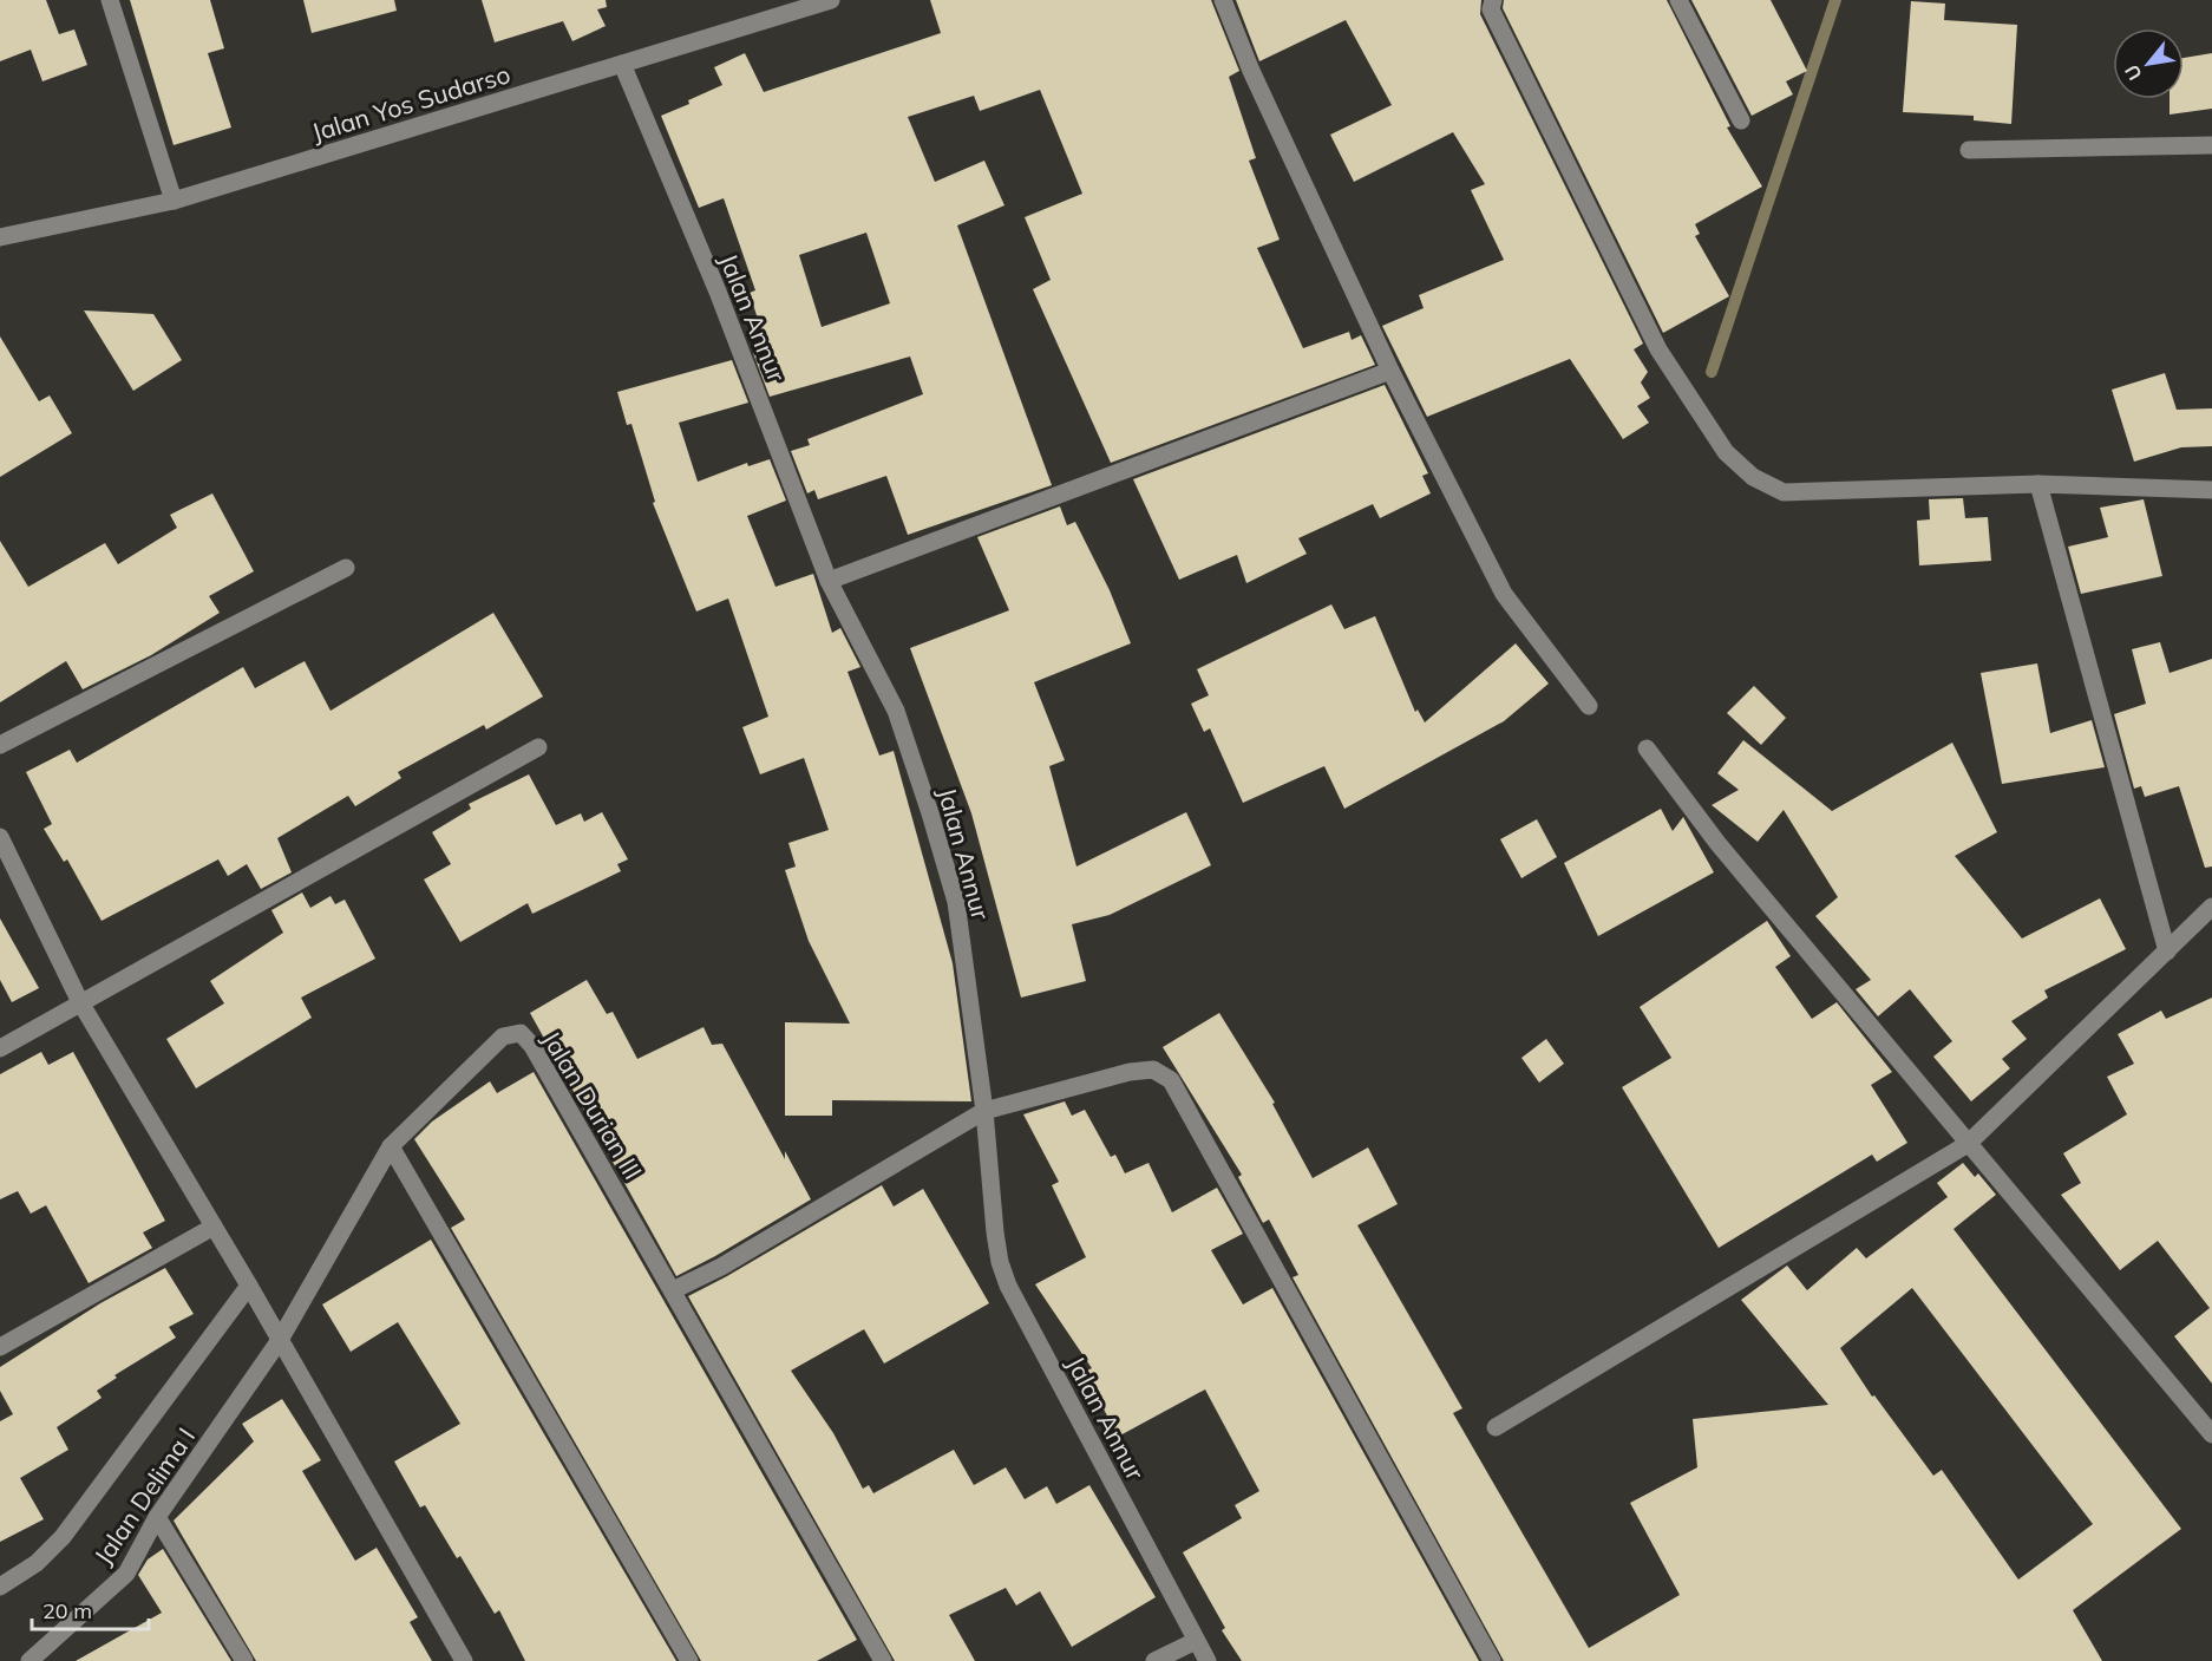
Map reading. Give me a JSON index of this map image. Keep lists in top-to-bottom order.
{
  "streets": {
    "street": [
      "Jalan Yos Sudarso",
      "Jalan Annur",
      "Jalan Durian III",
      "Jalan Delima I"
    ]
  },
  "crossings": [
    ["Jalan Yos Sudarso", "Jalan Annur"],
    ["Jalan Durian III", "Jalan Delima I"]
  ],
  "scale_bar": "20 m",
  "north": "bottom left"
}
